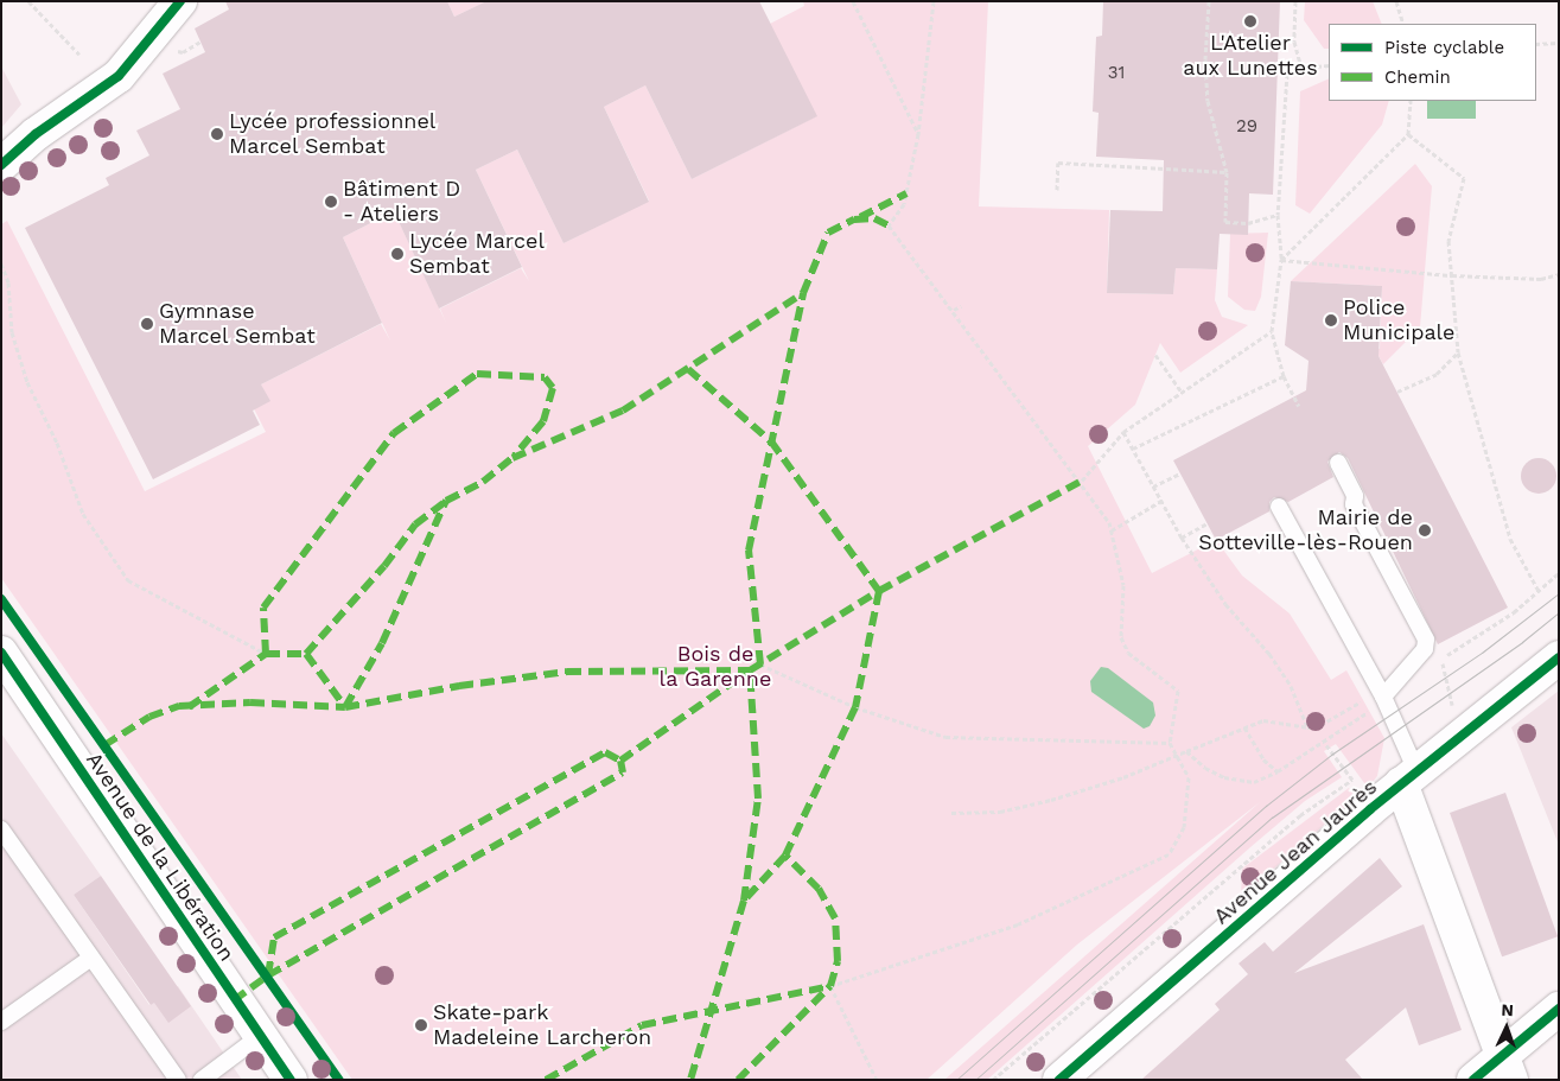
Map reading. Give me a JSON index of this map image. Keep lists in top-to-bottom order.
{
  "streets": {
    "street": ["Avenue Jean Jaurès", "Avenue de la Libération"]
  },
  "parks": ["Bois de la Garenne"],
  "places": [
    "L'Atelier aux Lunettes",
    "Lycée professionnel Marcel Sembat",
    "Bâtiment D - Ateliers",
    "Lycée Marcel Sembat",
    "Police Municipale",
    "Gymnase Marcel Sembat",
    "Mairie de Sotteville-lès-Rouen",
    "Skate-park Madeleine Larcheron"
  ],
  "house_numbers": ["31", "29"],
  "legend": ["Piste cyclable", "Chemin"],
  "north": "top"
}
